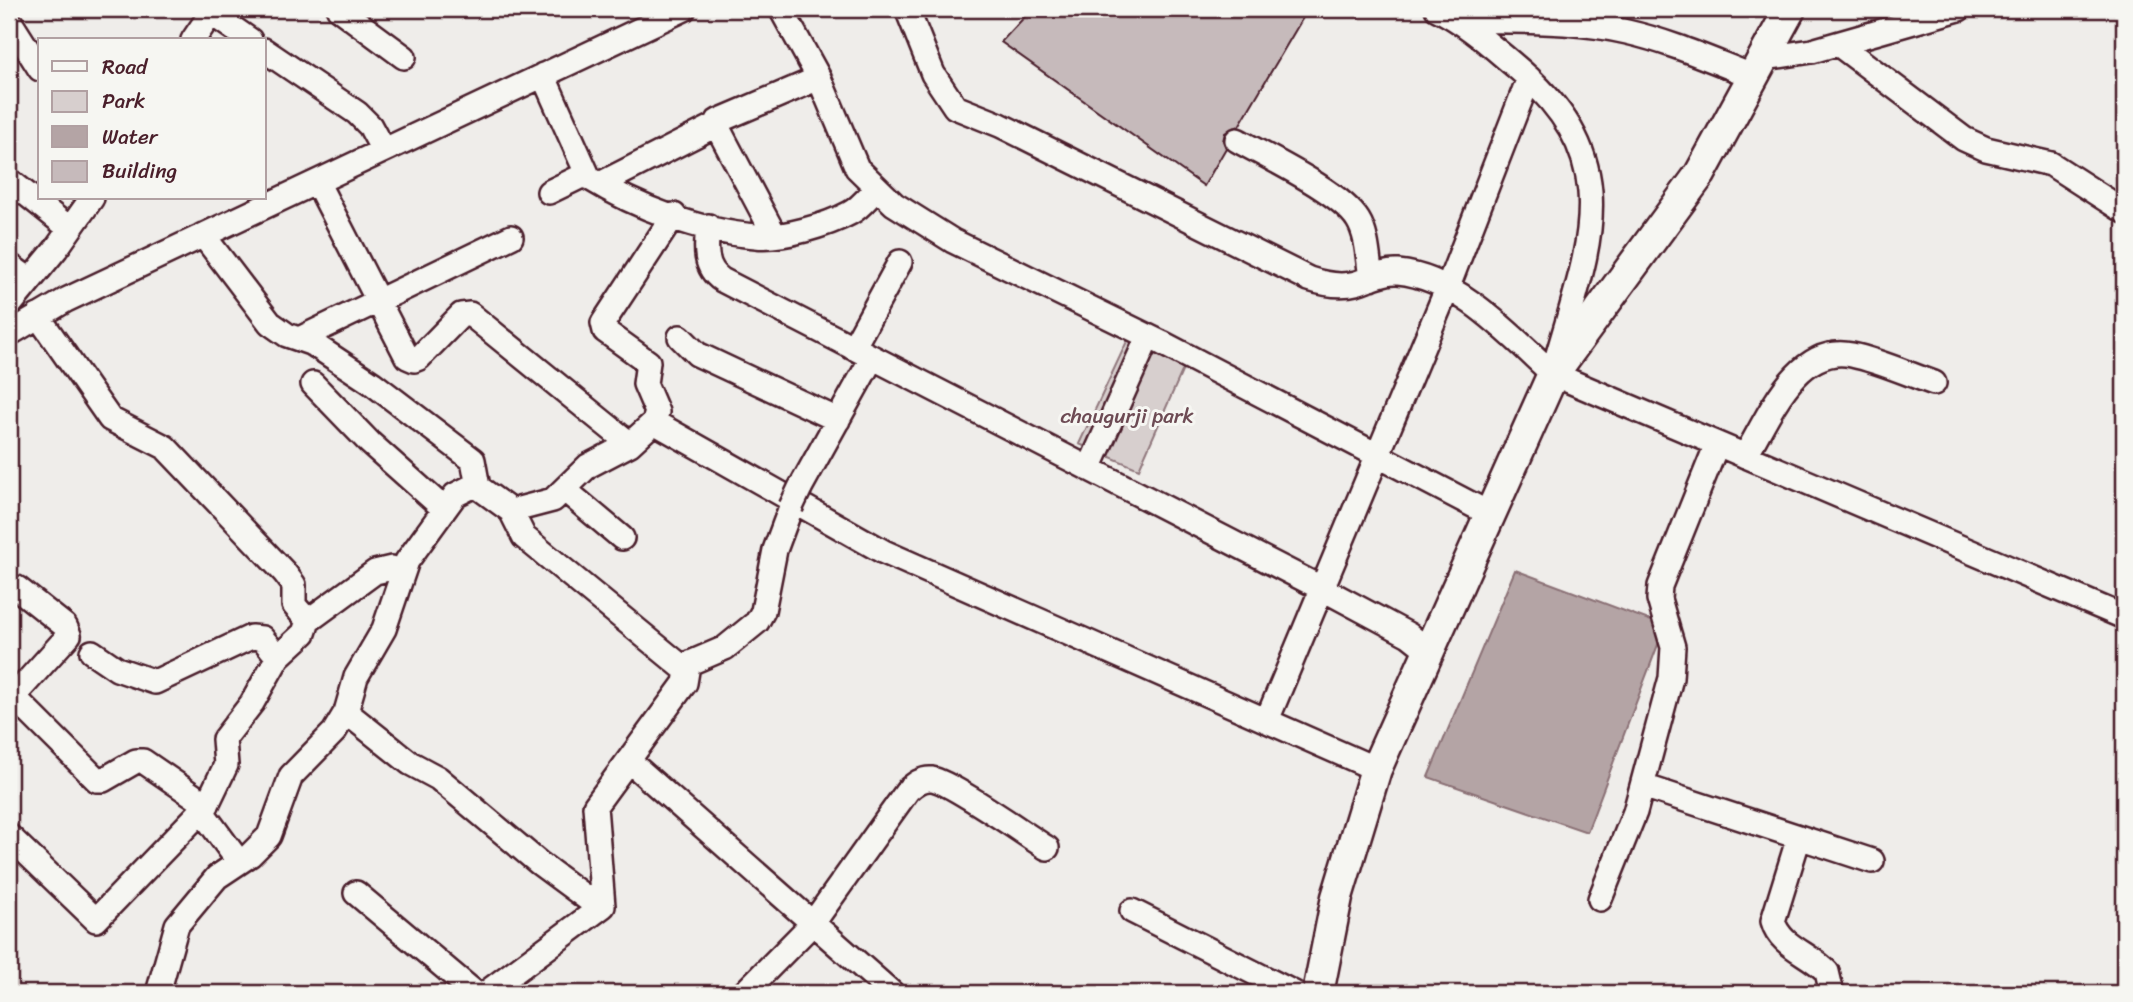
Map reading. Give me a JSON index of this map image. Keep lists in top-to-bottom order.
{
  "parks": ["chaugurji park"],
  "legend": [
    "Road",
    "Park",
    "Water",
    "Building"
  ]
}
